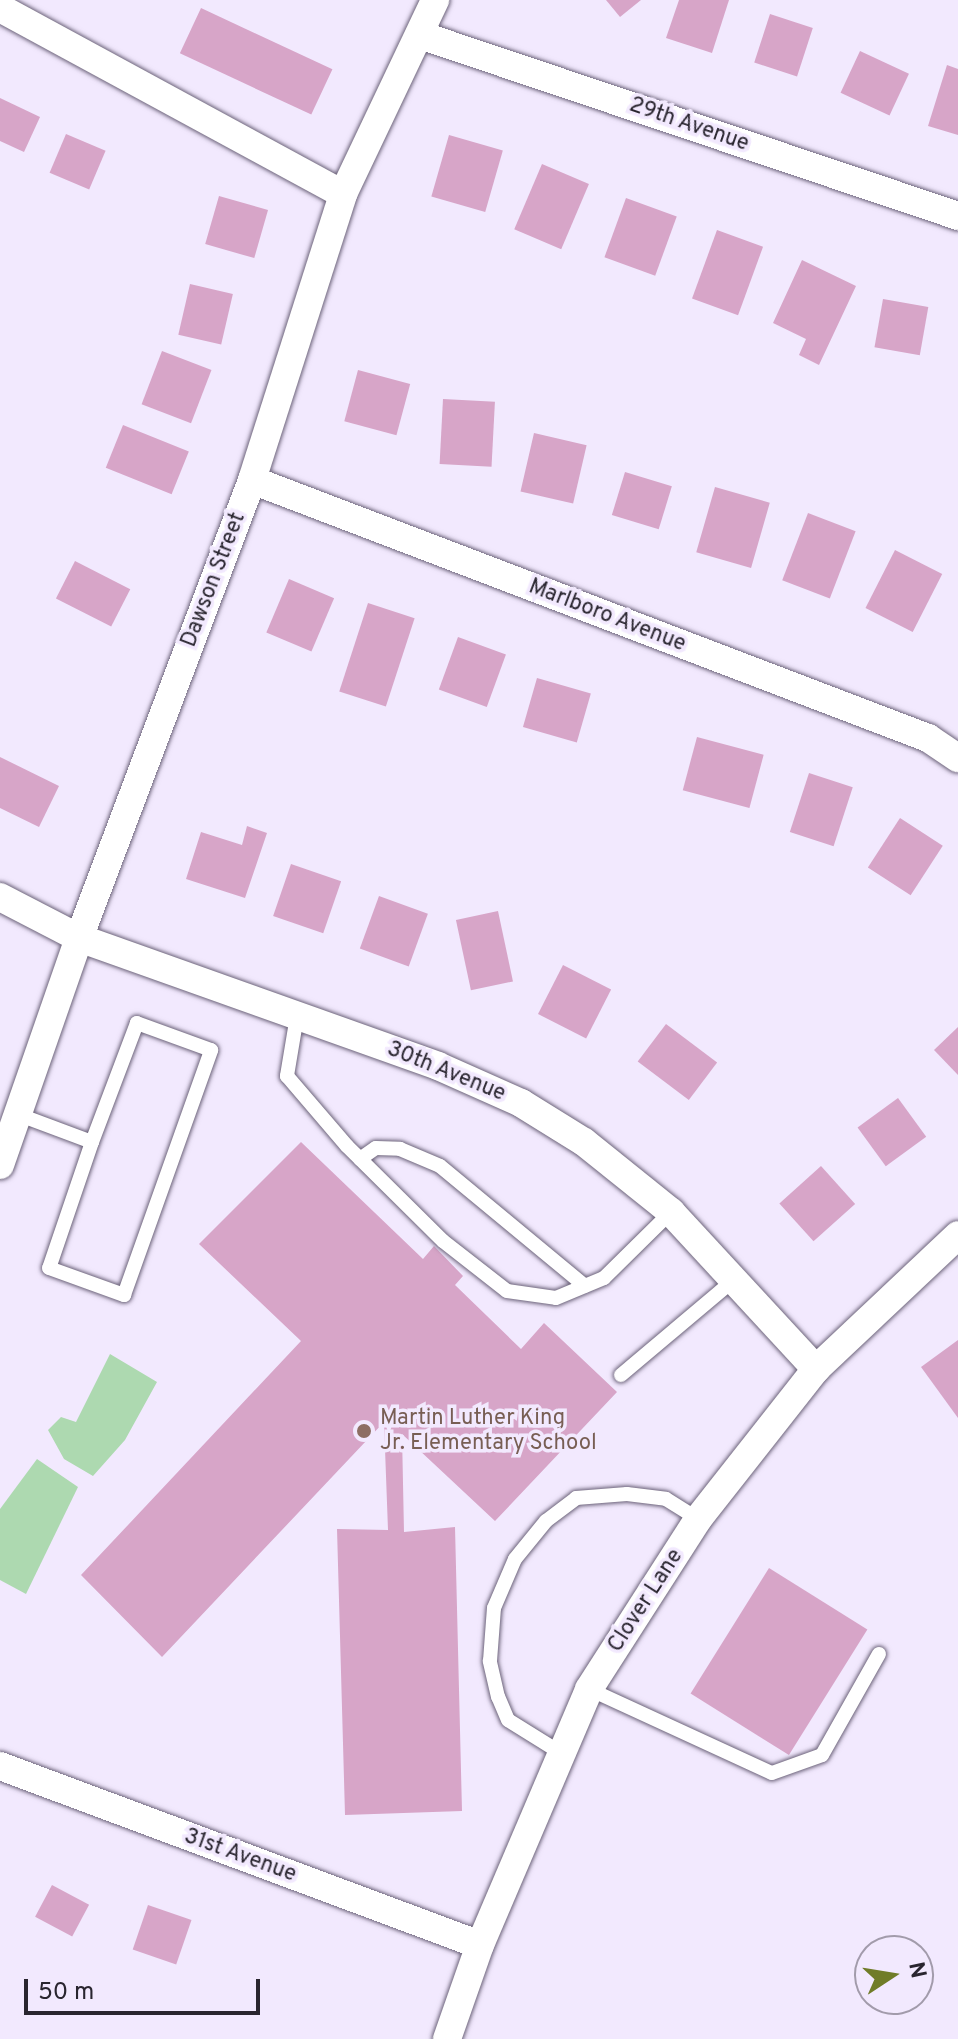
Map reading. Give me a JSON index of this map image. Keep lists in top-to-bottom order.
{
  "streets": {
    "street": [
      "29th Avenue",
      "Dawson Street",
      "Marlboro Avenue",
      "30th Avenue",
      "Clover Lane",
      "31st Avenue"
    ]
  },
  "crossings": [
    ["29th Avenue", "Dawson Street"],
    ["Dawson Street", "Marlboro Avenue"],
    ["Dawson Street", "30th Avenue"],
    ["30th Avenue", "Clover Lane"],
    ["Clover Lane", "31st Avenue"]
  ],
  "places": ["Martin Luther King Jr. Elementary School"],
  "scale_bar": "50 m",
  "north": "right"
}
